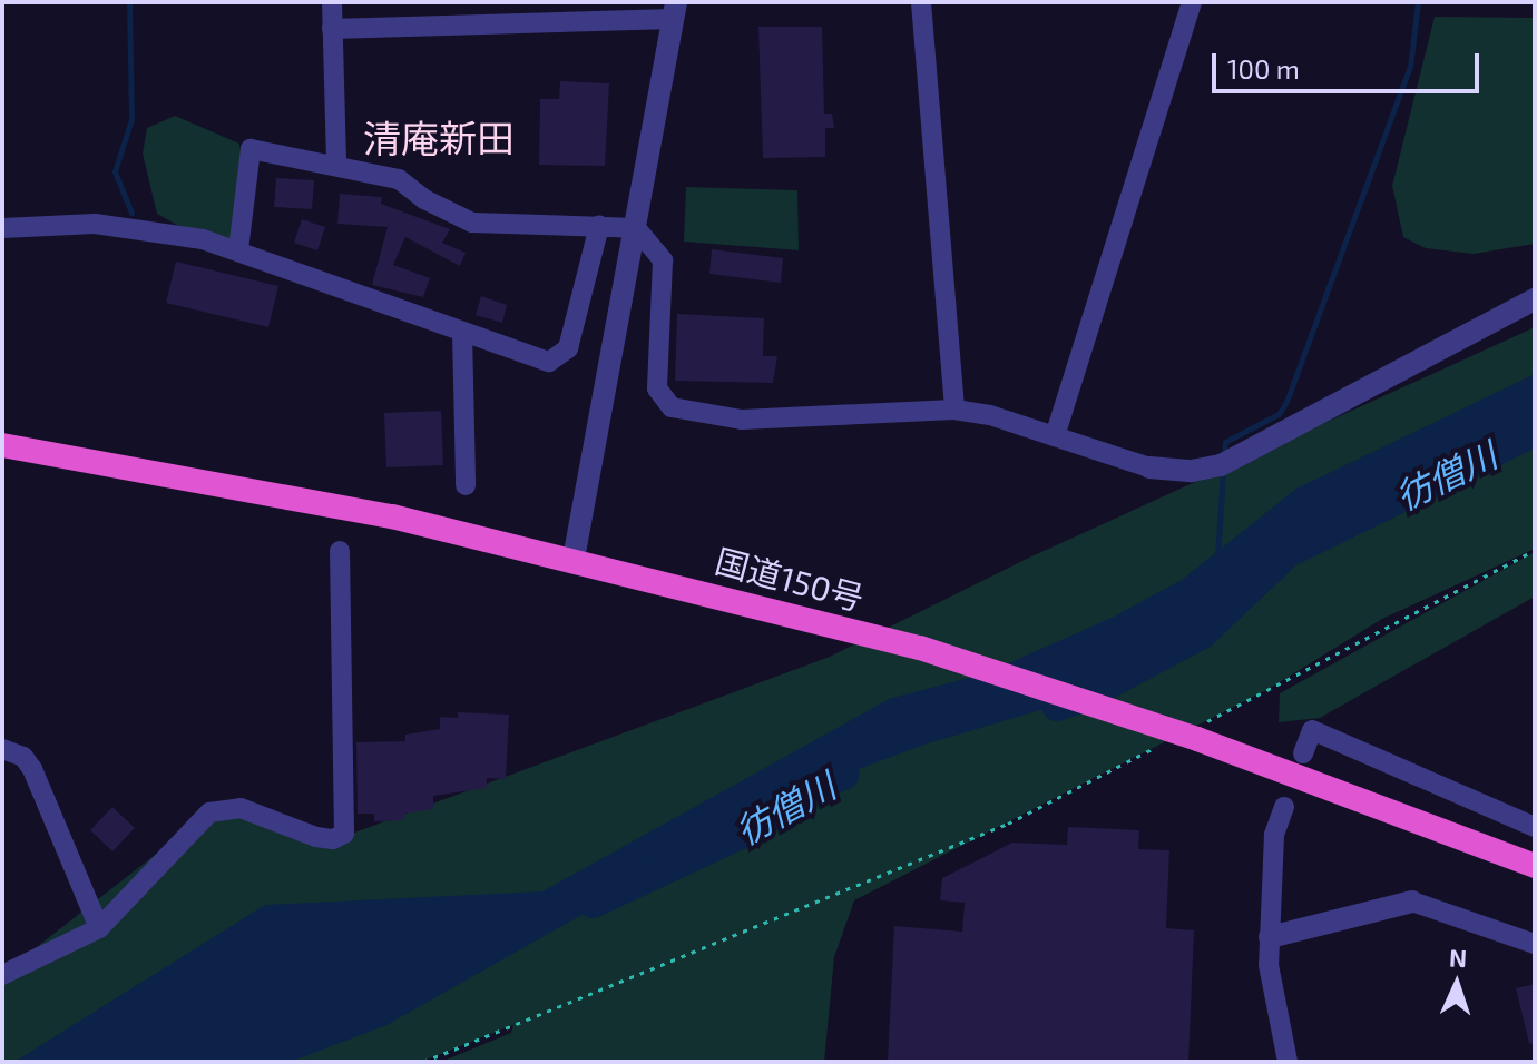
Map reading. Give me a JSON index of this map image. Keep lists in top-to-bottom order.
{
  "streets": {
    "highway": ["国道150号"]
  },
  "districts": ["清庵新田"],
  "water": ["彷僧川"],
  "scale_bar": "100 m",
  "north": "top"
}
